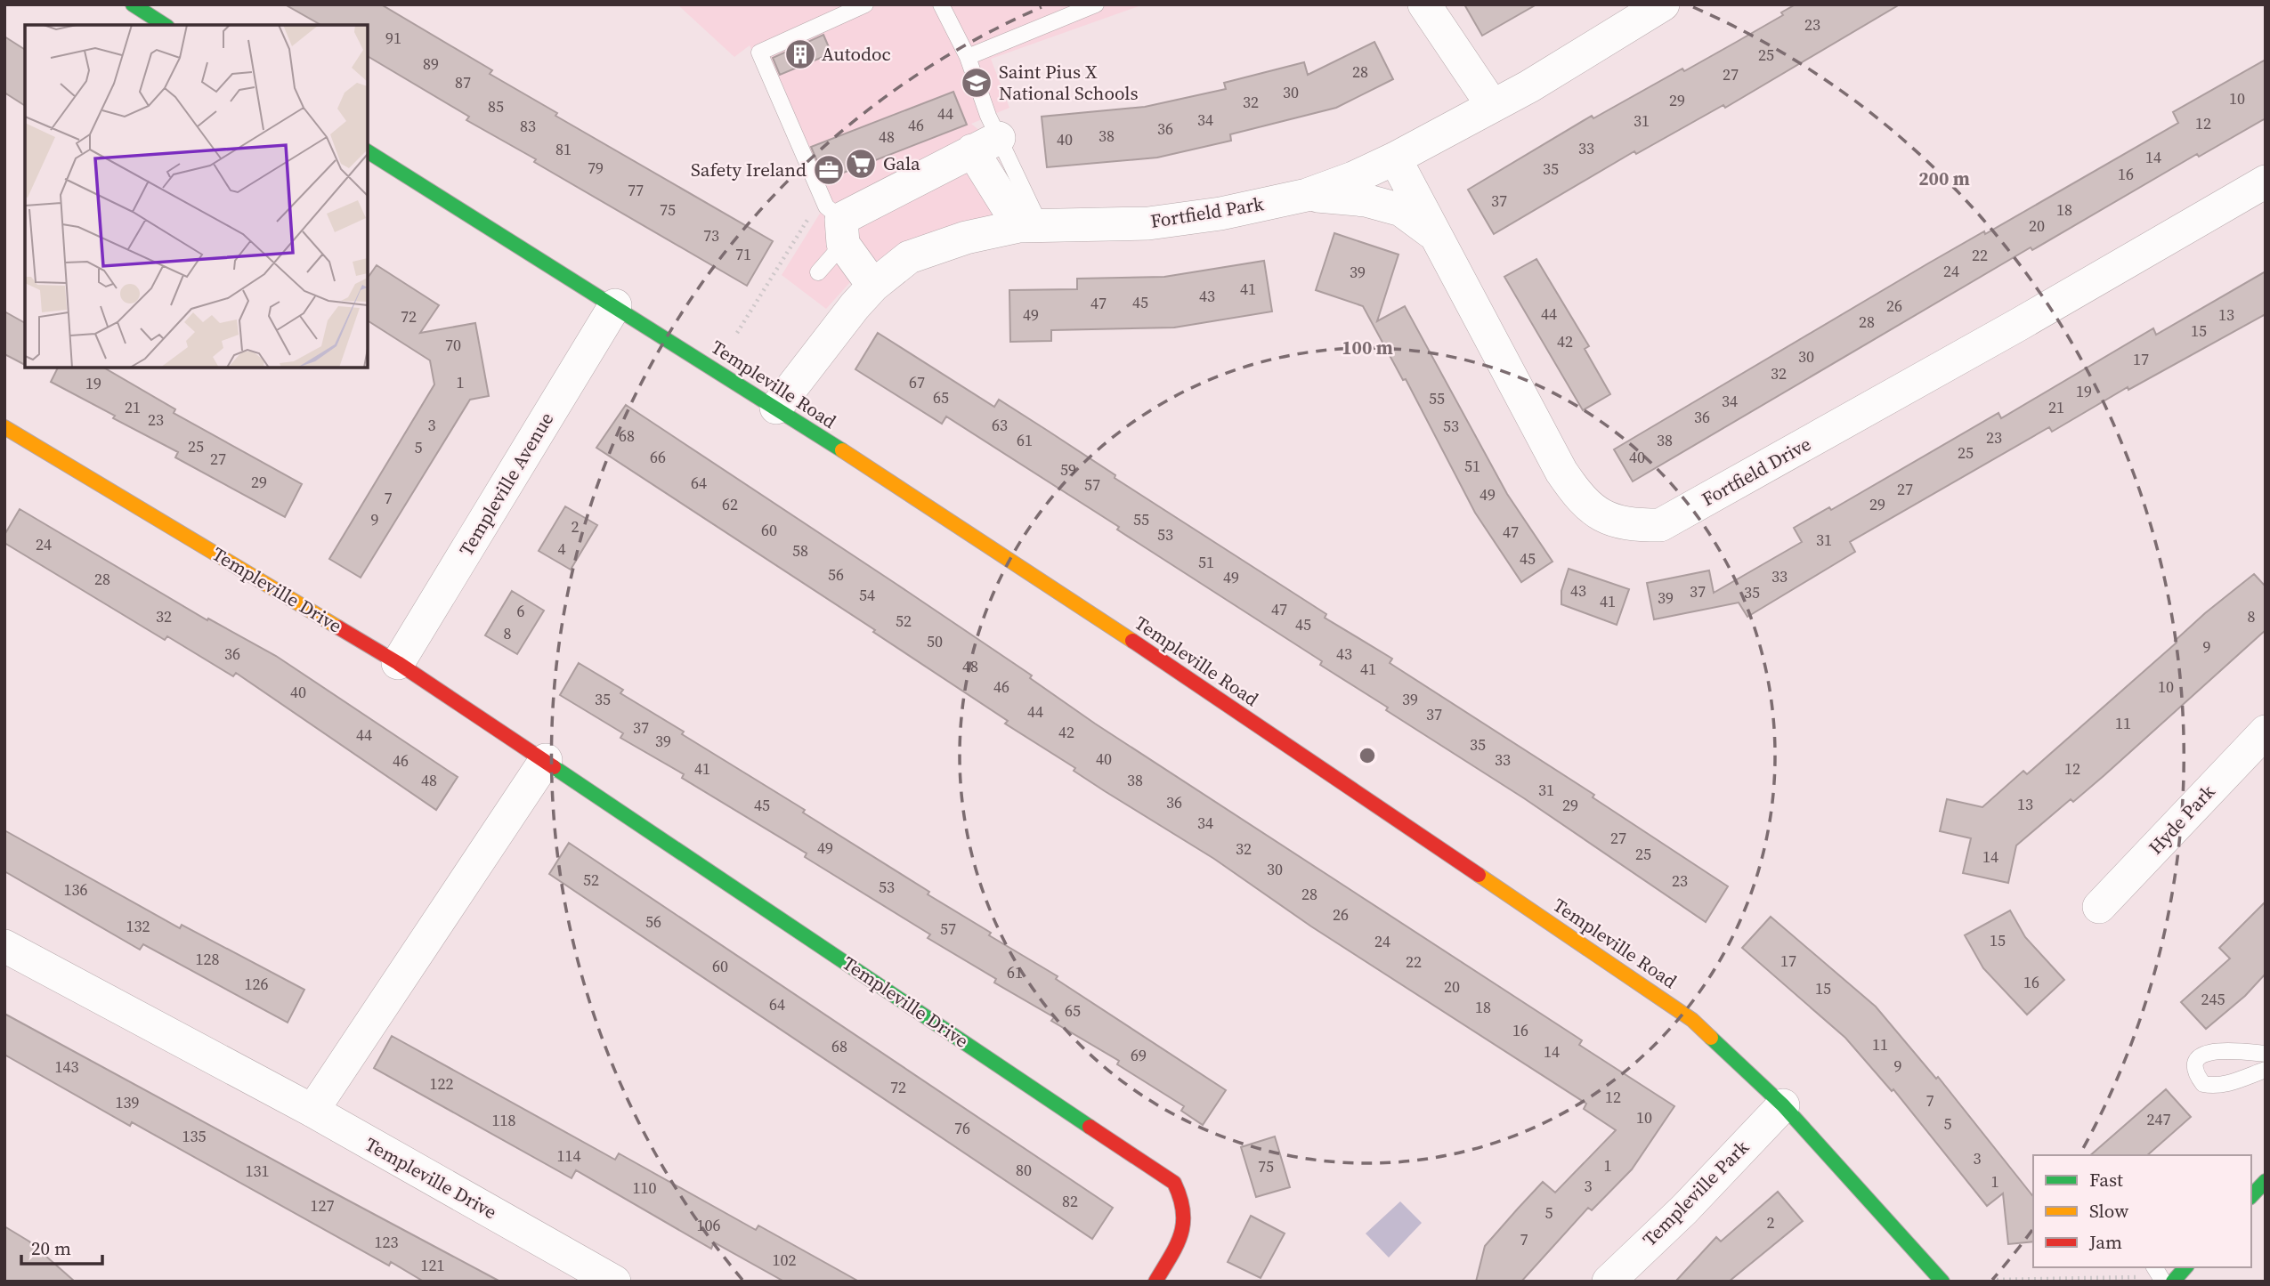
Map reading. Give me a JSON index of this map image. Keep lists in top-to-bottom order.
{
  "streets": {
    "main road": ["Templeville Road", "Templeville Drive"],
    "street": [
      "Fortfield Park",
      "Fortfield Drive",
      "Templeville Avenue",
      "Hyde Park",
      "Templeville Park"
    ]
  },
  "crossings": [
    ["Fortfield Park", "Templeville Road"],
    ["Fortfield Park", "Fortfield Drive"],
    ["Templeville Road", "Templeville Avenue"],
    ["Templeville Road", "Templeville Park"],
    ["Templeville Avenue", "Templeville Drive"]
  ],
  "places": {
    "building": ["Autodoc"],
    "school or university": ["Saint Pius X National Schools"],
    "supermarket": ["Gala"],
    "office": ["Safety Ireland"]
  },
  "house_numbers": [
    "23",
    "91",
    "25",
    "89",
    "28",
    "27",
    "87",
    "30",
    "10",
    "29",
    "32",
    "85",
    "44",
    "34",
    "31",
    "12",
    "46",
    "83",
    "36",
    "38",
    "48",
    "40",
    "33",
    "81",
    "14",
    "79",
    "35",
    "16",
    "77",
    "37",
    "75",
    "18",
    "20",
    "73",
    "71",
    "22",
    "24",
    "39",
    "41",
    "43",
    "45",
    "47",
    "26",
    "44",
    "49",
    "13",
    "72",
    "28",
    "15",
    "42",
    "70",
    "30",
    "17",
    "32",
    "1",
    "67",
    "19",
    "19",
    "65",
    "55",
    "34",
    "21",
    "21",
    "36",
    "23",
    "3",
    "63",
    "53",
    "68",
    "23",
    "61",
    "38",
    "25",
    "5",
    "25",
    "66",
    "40",
    "27",
    "51",
    "59",
    "29",
    "64",
    "57",
    "27",
    "49",
    "7",
    "62",
    "29",
    "9",
    "55",
    "2",
    "60",
    "47",
    "53",
    "31",
    "24",
    "4",
    "58",
    "45",
    "51",
    "56",
    "33",
    "49",
    "28",
    "43",
    "37",
    "35",
    "54",
    "39",
    "41",
    "47",
    "6",
    "32",
    "8",
    "52",
    "45",
    "8",
    "50",
    "9",
    "36",
    "43",
    "48",
    "41",
    "46",
    "10",
    "40",
    "35",
    "39",
    "44",
    "37",
    "11",
    "37",
    "42",
    "44",
    "39",
    "35",
    "40",
    "33",
    "46",
    "41",
    "12",
    "48",
    "38",
    "31",
    "36",
    "13",
    "45",
    "29",
    "34",
    "27",
    "49",
    "32",
    "25",
    "14",
    "30",
    "52",
    "23",
    "53",
    "136",
    "28",
    "26",
    "56",
    "132",
    "57",
    "15",
    "24",
    "128",
    "17",
    "22",
    "60",
    "61",
    "16",
    "126",
    "20",
    "15",
    "245",
    "64",
    "18",
    "65",
    "16",
    "11",
    "68",
    "14",
    "69",
    "9",
    "143",
    "122",
    "72",
    "12",
    "7",
    "139",
    "10",
    "247",
    "118",
    "5",
    "76",
    "135",
    "114",
    "3",
    "1",
    "75",
    "80",
    "131",
    "1",
    "3",
    "110",
    "82",
    "127",
    "5",
    "2",
    "106",
    "7",
    "123",
    "102",
    "121"
  ],
  "legend": ["Fast", "Slow", "Jam"],
  "scale_bar": "20 m",
  "rings": ["200 m", "100 m"]
}
